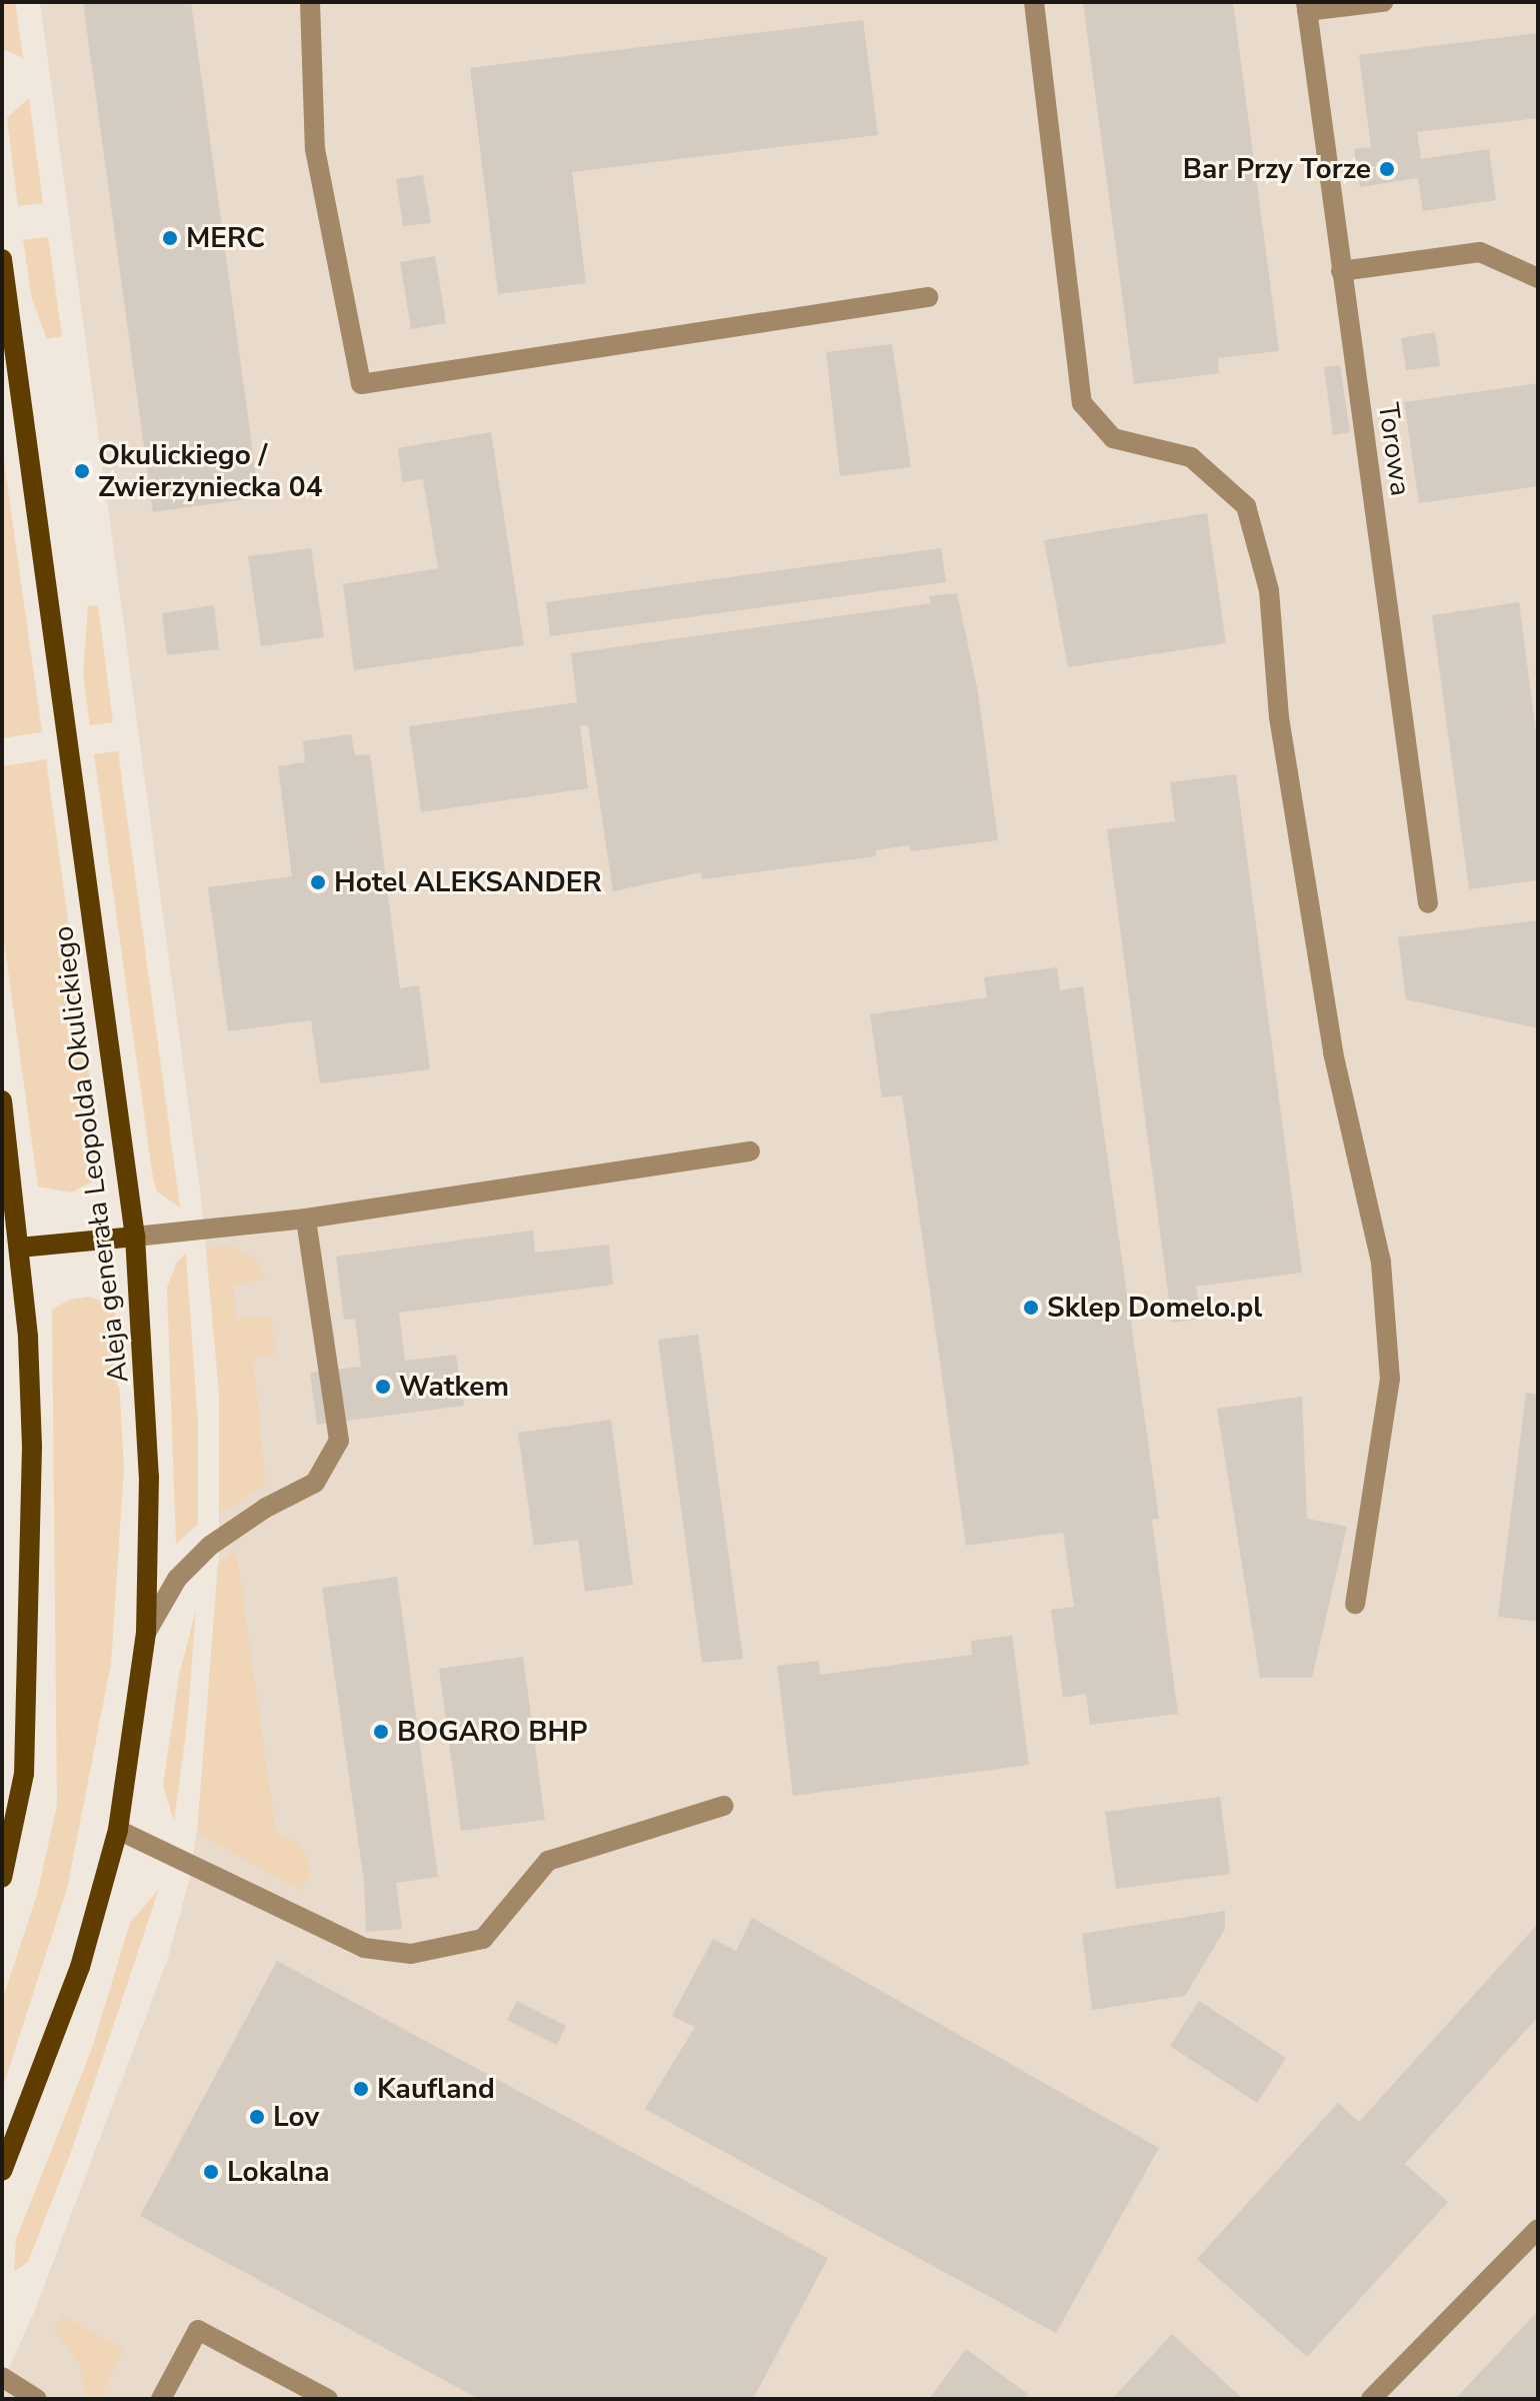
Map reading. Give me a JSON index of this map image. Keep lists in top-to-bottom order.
{
  "streets": {
    "main road": ["Aleja generała Leopolda Okulickiego"],
    "street": ["Torowa"]
  },
  "places": [
    "Bar Przy Torze",
    "MERC",
    "Okulickiego / Zwierzyniecka 04",
    "Hotel ALEKSANDER",
    "Sklep Domelo.pl",
    "Watkem",
    "BOGARO BHP",
    "Kaufland",
    "Lov",
    "Lokalna"
  ]
}
